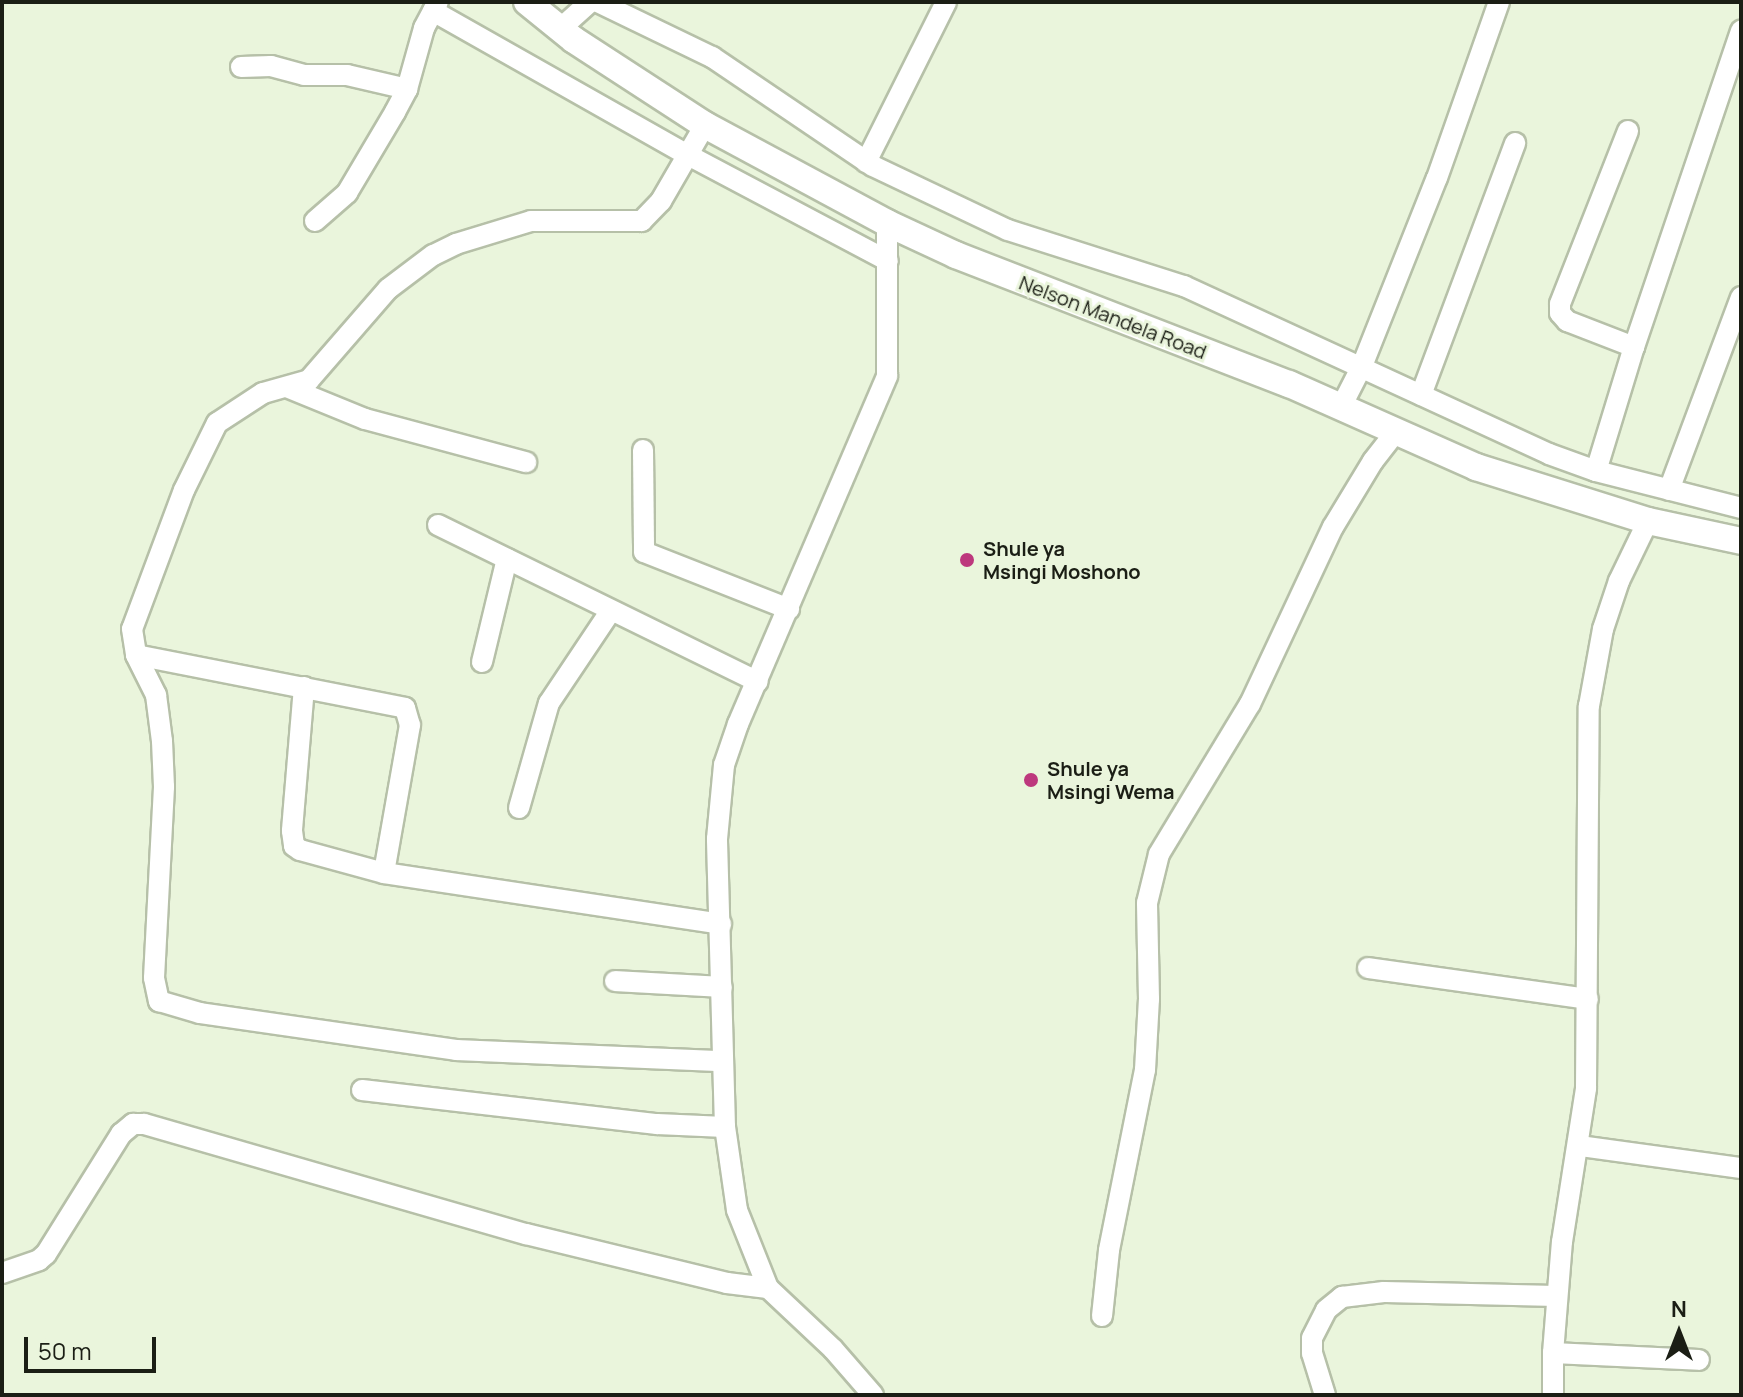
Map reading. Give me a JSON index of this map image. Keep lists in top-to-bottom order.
{
  "streets": {
    "main road": ["Nelson Mandela Road"]
  },
  "places": ["Shule ya Msingi Moshono", "Shule ya Msingi Wema"],
  "scale_bar": "50 m",
  "north": "top"
}
